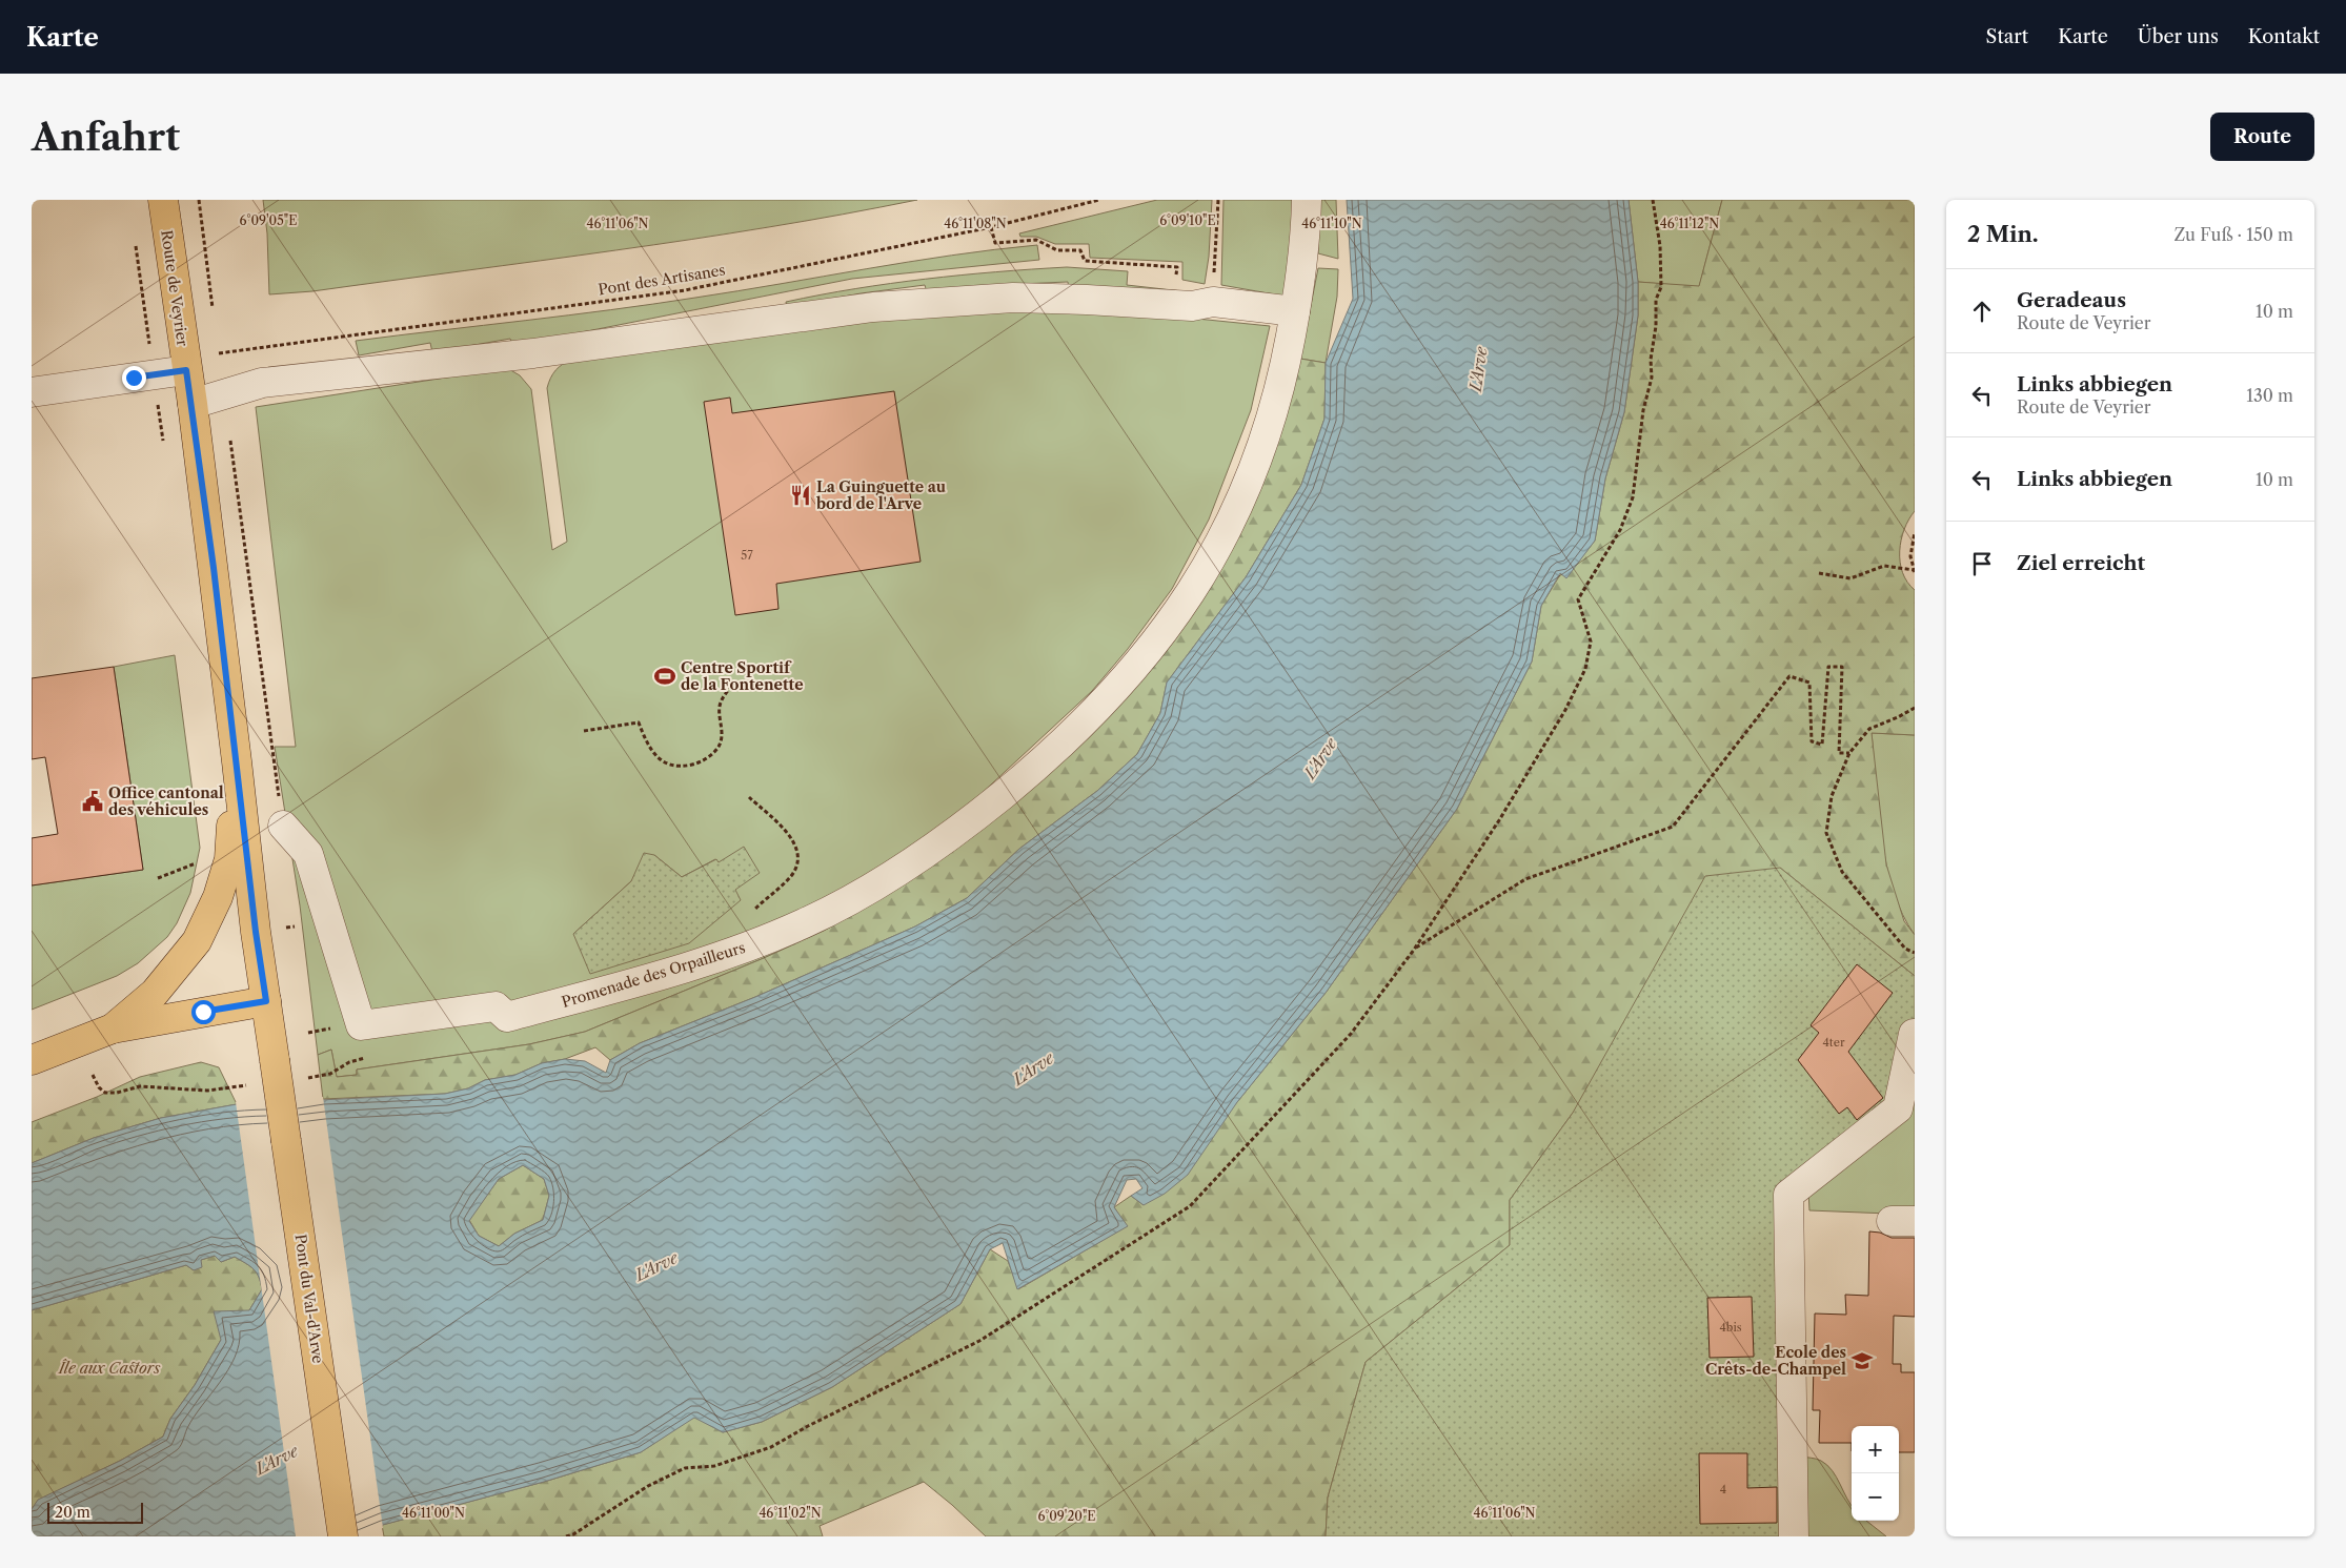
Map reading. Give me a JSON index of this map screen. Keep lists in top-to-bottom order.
{
  "streets": {
    "main road": ["Route de Veyrier", "Pont du Val-d'Arve"],
    "street": ["Promenade des Orpailleurs"],
    "path": ["Pont des Artisanes"]
  },
  "crossings": [
    ["Route de Veyrier", "Pont du Val-d'Arve"]
  ],
  "water": ["L'Arve"],
  "parks": ["Île aux Castors"],
  "places": {
    "restaurant": ["La Guinguette au bord de l'Arve"],
    "sports": ["Centre Sportif de la Fontenette"],
    "public building": ["Office cantonal des véhicules"],
    "school or university": ["Ecole des Crêts-de-Champel"]
  },
  "house_numbers": [
    "57",
    "4ter",
    "4bis",
    "4"
  ],
  "scale_bar": "20 m",
  "page": {
    "header": "Karte",
    "nav": [
      "Start",
      "Karte",
      "Über uns",
      "Kontakt"
    ],
    "buttons": "Route",
    "title": "Anfahrt",
    "heading": ["2 Min.", "Zu Fuß · 150 m"],
    "list": [
      ["Geradeaus", "Route de Veyrier", "10 m"],
      ["Links abbiegen", "Route de Veyrier", "130 m"],
      ["Links abbiegen", "10 m"],
      "Ziel erreicht"
    ],
    "map_buttons": ["+", "−"],
    "scale": "20 m"
  },
  "coordinates": [
    "6°09'05\"E",
    "6°09'10\"E",
    "46°11'10\"N",
    "46°11'06\"N",
    "46°11'08\"N",
    "46°11'12\"N",
    "46°11'00\"N",
    "46°11'02\"N",
    "6°09'20\"E"
  ]
}
